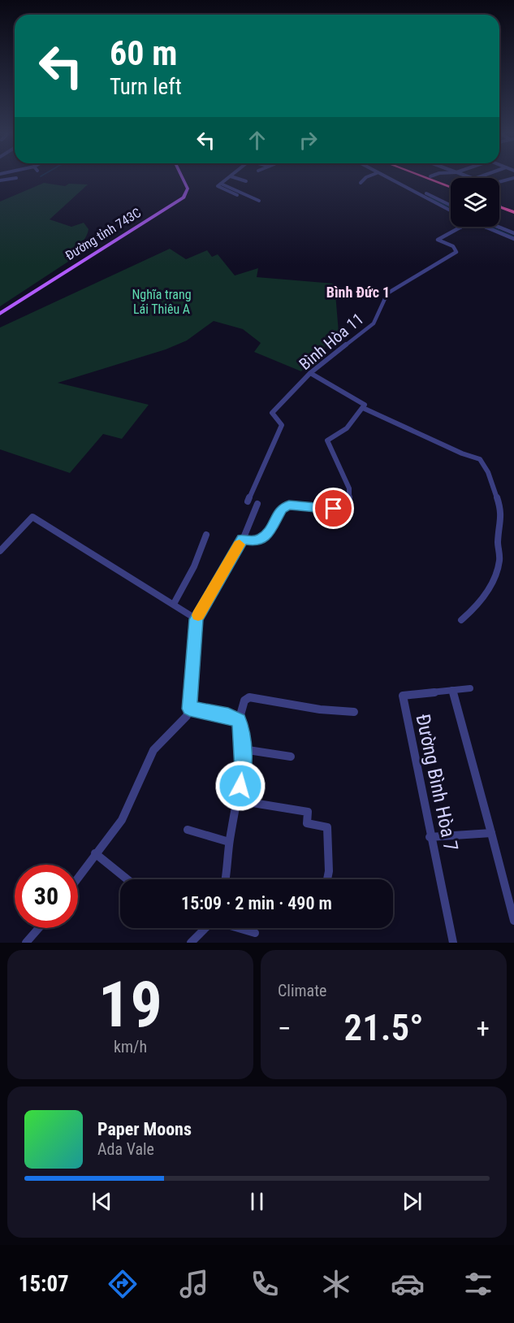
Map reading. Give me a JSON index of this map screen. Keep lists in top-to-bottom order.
{
  "streets": {
    "main road": ["Đường tỉnh 743C"],
    "street": ["Bình Hòa 11", "Đường Bình Hòa 7"]
  },
  "districts": ["Bình Đức 1"],
  "parks": ["Nghĩa trang Lái Thiêu A"],
  "page": {
    "turn": ["60 m", "Turn left"],
    "limit": "30",
    "trip": "15:09 · 2 min · 490 m",
    "tile": [
      ["19", "km/h"],
      "Climate"
    ],
    "heat": ["−", "21.5°", "+"],
    "song": ["Paper Moons", "Ada Vale"],
    "tabs": "15:07"
  }
}
